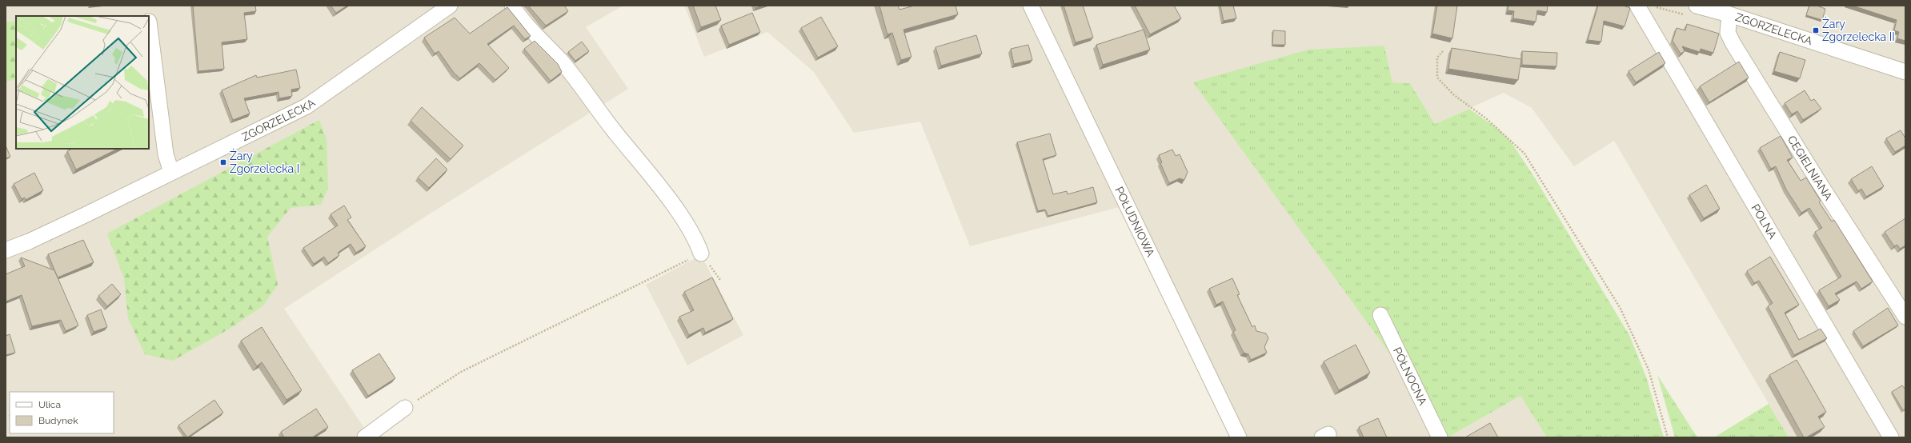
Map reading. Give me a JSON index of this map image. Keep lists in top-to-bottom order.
{
  "streets": {
    "street": [
      "ZGORZELECKA",
      "CEGIELNIANA",
      "POŁUDNIOWA",
      "POLNA",
      "PÓŁNOCNA"
    ]
  },
  "crossings": [
    ["ZGORZELECKA", "CEGIELNIANA"]
  ],
  "places": {
    "transit": ["Żary Zgorzelecka II", "Żary Zgorzelecka I"]
  },
  "legend": ["Ulica", "Budynek"]
}
